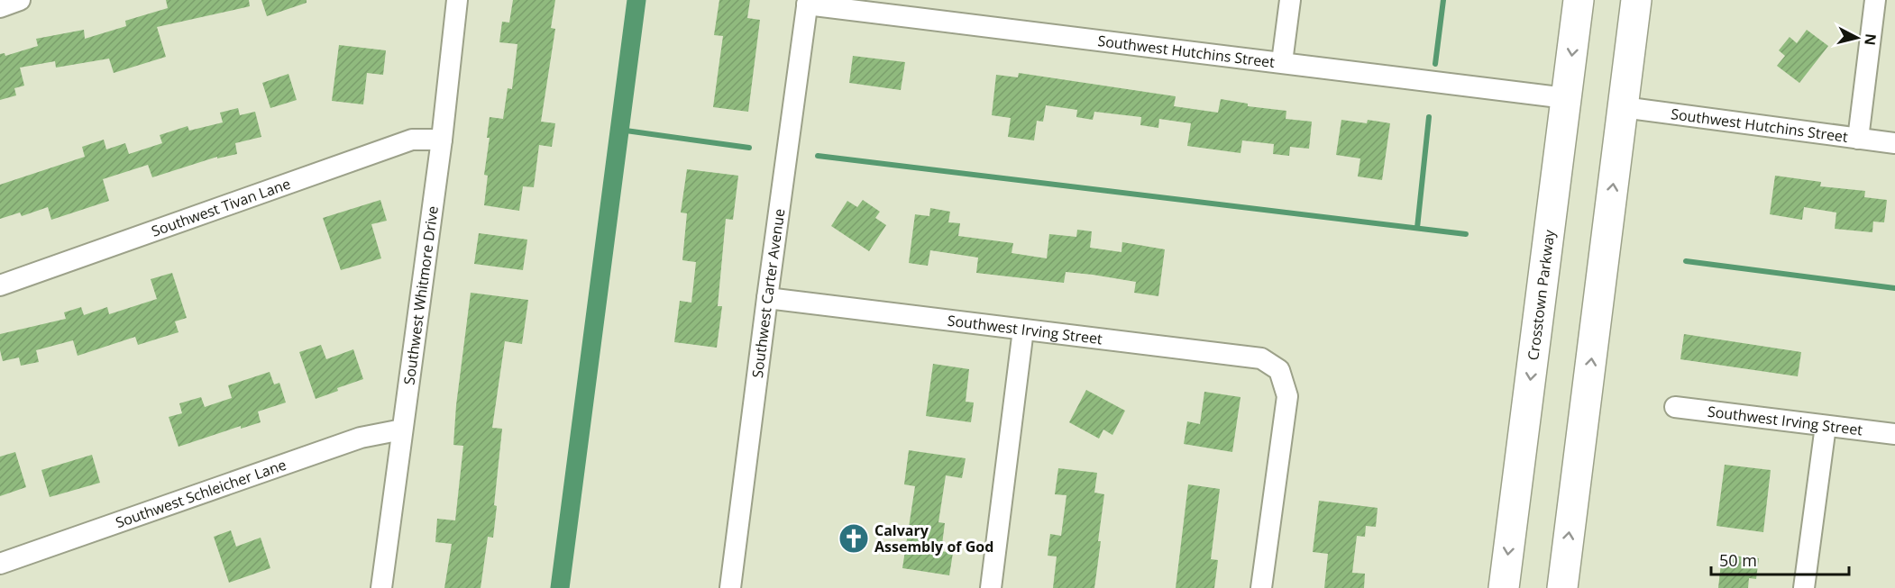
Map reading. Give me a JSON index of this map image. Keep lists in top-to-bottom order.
{
  "streets": {
    "main road": ["Crosstown Parkway"],
    "street": [
      "Southwest Hutchins Street",
      "Southwest Tivan Lane",
      "Southwest Carter Avenue",
      "Southwest Whitmore Drive",
      "Southwest Irving Street",
      "Southwest Schleicher Lane"
    ]
  },
  "crossings": [
    ["Southwest Hutchins Street", "Southwest Carter Avenue"],
    ["Southwest Hutchins Street", "Crosstown Parkway"],
    ["Southwest Tivan Lane", "Southwest Whitmore Drive"],
    ["Southwest Carter Avenue", "Southwest Irving Street"],
    ["Southwest Whitmore Drive", "Southwest Schleicher Lane"]
  ],
  "places": {
    "church": ["Calvary Assembly of God"]
  },
  "scale_bar": "50 m",
  "north": "right"
}
